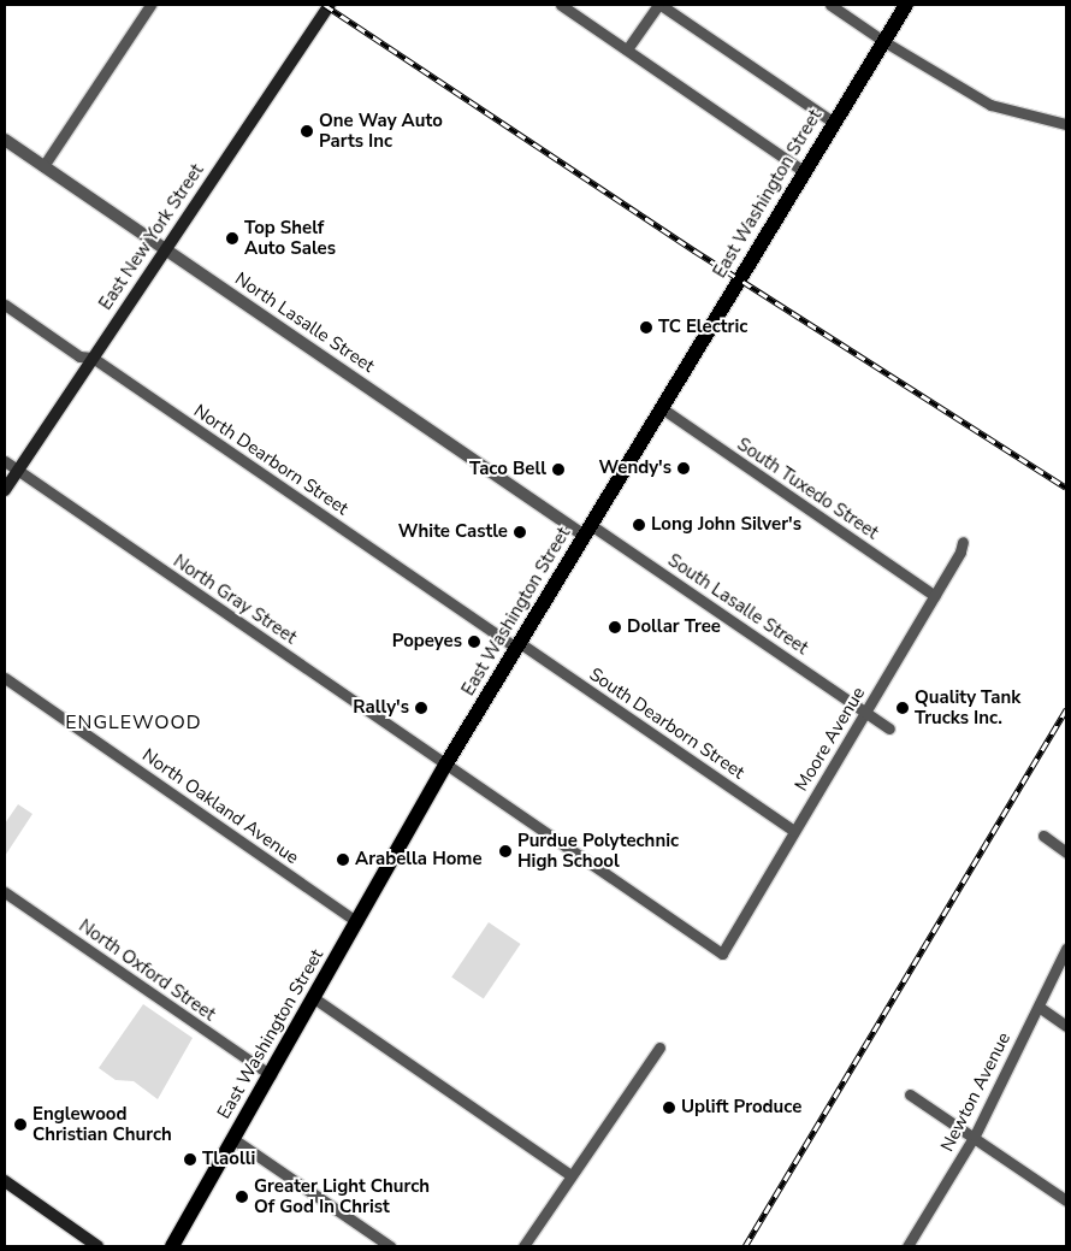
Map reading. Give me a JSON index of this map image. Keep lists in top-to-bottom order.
{
  "streets": {
    "main road": ["East Washington Street", "East New York Street"],
    "street": [
      "North Lasalle Street",
      "North Dearborn Street",
      "South Tuxedo Street",
      "North Gray Street",
      "South Lasalle Street",
      "South Dearborn Street",
      "Moore Avenue",
      "North Oakland Avenue",
      "North Oxford Street",
      "Newton Avenue"
    ]
  },
  "crossings": [
    ["East Washington Street", "North Lasalle Street"],
    ["East Washington Street", "North Dearborn Street"],
    ["East Washington Street", "South Tuxedo Street"],
    ["East Washington Street", "North Gray Street"],
    ["East Washington Street", "South Lasalle Street"],
    ["East Washington Street", "South Dearborn Street"],
    ["East Washington Street", "North Oakland Avenue"],
    ["East Washington Street", "North Oxford Street"],
    ["East New York Street", "North Lasalle Street"],
    ["East New York Street", "North Dearborn Street"],
    ["East New York Street", "North Gray Street"],
    ["North Lasalle Street", "South Lasalle Street"],
    ["North Dearborn Street", "South Dearborn Street"],
    ["South Tuxedo Street", "Moore Avenue"],
    ["North Gray Street", "Moore Avenue"],
    ["South Lasalle Street", "Moore Avenue"],
    ["South Dearborn Street", "Moore Avenue"]
  ],
  "districts": ["ENGLEWOOD"],
  "places": [
    "One Way Auto Parts Inc",
    "Top Shelf Auto Sales",
    "TC Electric",
    "Wendy's",
    "Taco Bell",
    "Long John Silver's",
    "White Castle",
    "Dollar Tree",
    "Popeyes",
    "Rally's",
    "Quality Tank Trucks Inc.",
    "Purdue Polytechnic High School",
    "Arabella Home",
    "Uplift Produce",
    "Englewood Christian Church",
    "Tlaolli",
    "Greater Light Church Of God In Christ"
  ]
}
